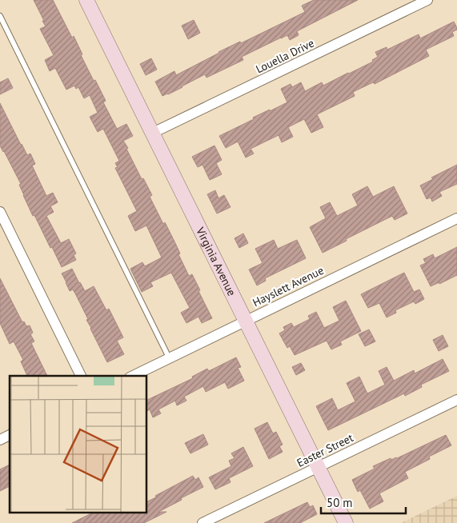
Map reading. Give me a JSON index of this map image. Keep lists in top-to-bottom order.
{
  "streets": {
    "street": [
      "Louella Drive",
      "Virginia Avenue",
      "Hayslett Avenue",
      "Easter Street"
    ]
  },
  "crossings": [
    ["Louella Drive", "Virginia Avenue"],
    ["Virginia Avenue", "Hayslett Avenue"],
    ["Virginia Avenue", "Easter Street"]
  ],
  "scale_bar": "50 m"
}
